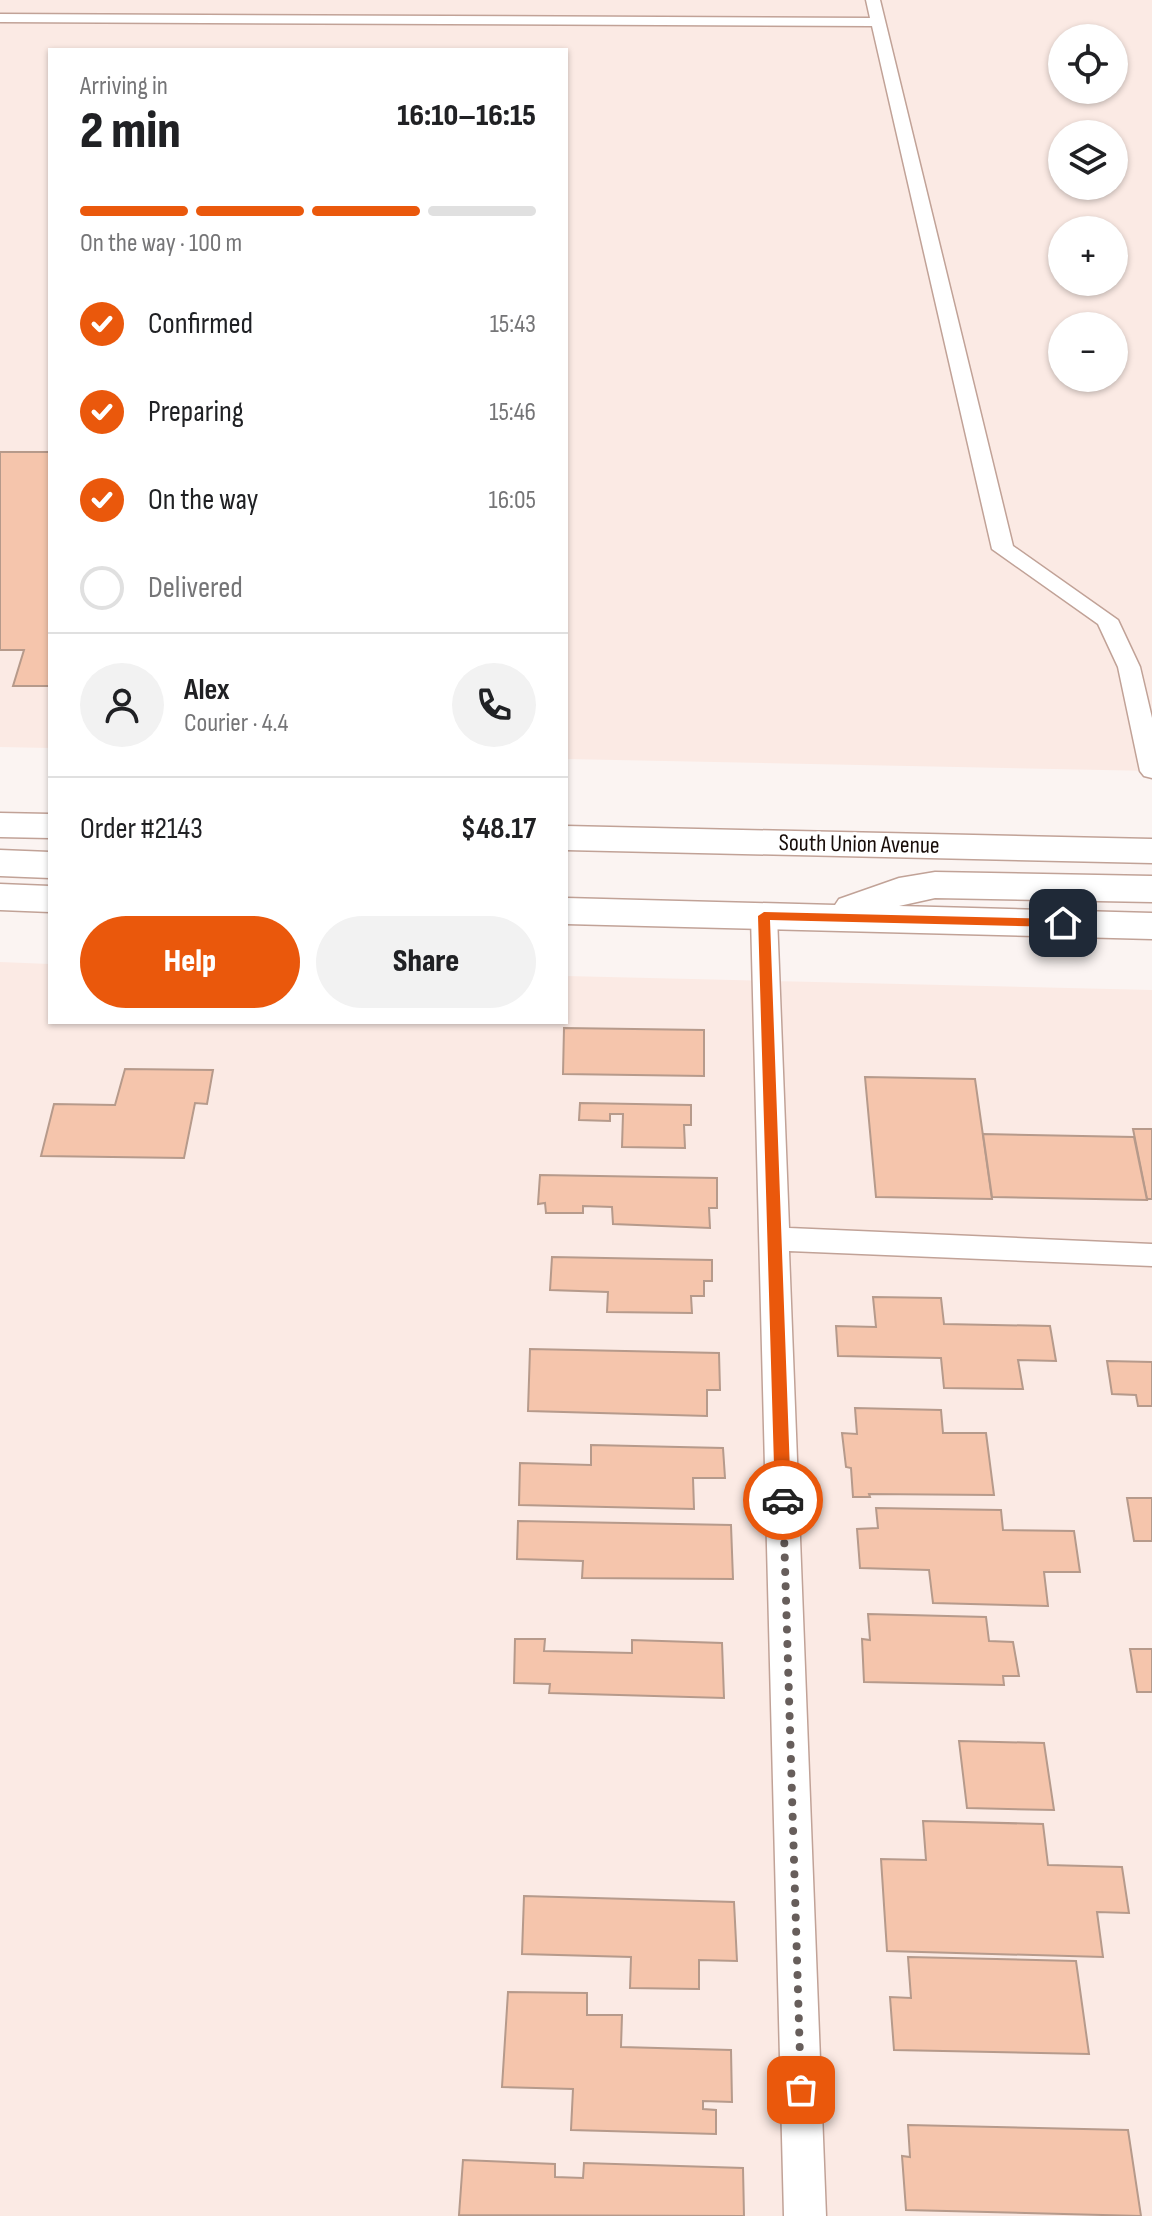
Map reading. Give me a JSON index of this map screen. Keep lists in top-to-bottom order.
{
  "streets": {
    "main road": ["South Union Avenue"]
  },
  "page": {
    "map_buttons": ["+", "−"],
    "heading": ["2 min", "Arriving in", "16:10–16:15"],
    "panel": [
      "Alex",
      "Courier · 4.4",
      "Order #2143",
      "$48.17"
    ],
    "bar": "On the way · 100 m",
    "list": [
      ["Confirmed", "15:43"],
      ["Preparing", "15:46"],
      ["On the way", "16:05"],
      "Delivered"
    ],
    "buttons": ["Help", "Share"]
  }
}
